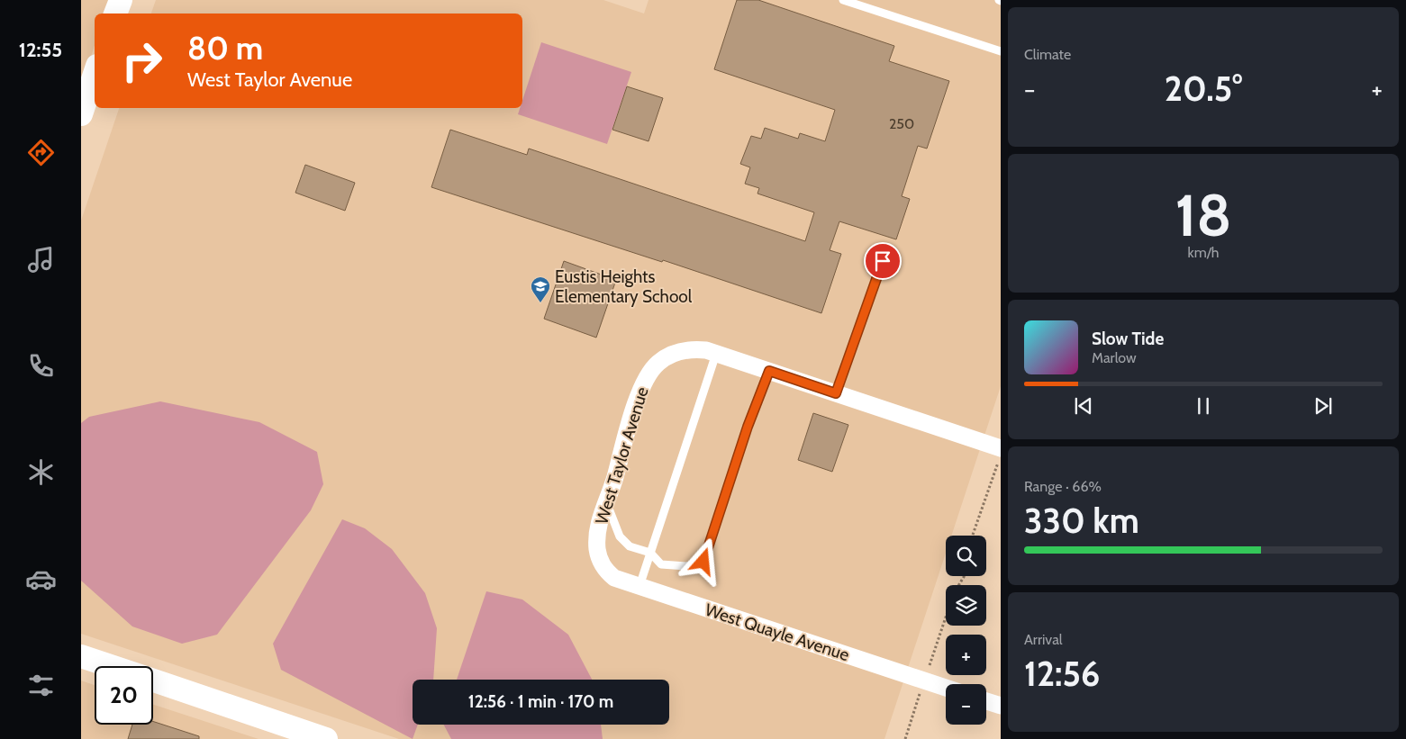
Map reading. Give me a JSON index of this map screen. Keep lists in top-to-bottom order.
{
  "streets": {
    "street": ["West Taylor Avenue", "West Quayle Avenue"]
  },
  "crossings": [
    ["West Taylor Avenue", "West Quayle Avenue"]
  ],
  "places": {
    "school or university": ["Eustis Heights Elementary School"]
  },
  "house_numbers": ["250"],
  "page": {
    "tabs": "12:55",
    "tile": [
      "Climate",
      ["18", "km/h"],
      ["Range · 66%", "330 km"],
      ["Arrival", "12:56"]
    ],
    "turn": ["80 m", "West Taylor Avenue"],
    "heat": ["−", "20.5°", "+"],
    "song": ["Slow Tide", "Marlow"],
    "map_buttons": ["+", "−"],
    "limit": "20",
    "trip": "12:56 · 1 min · 170 m"
  }
}
